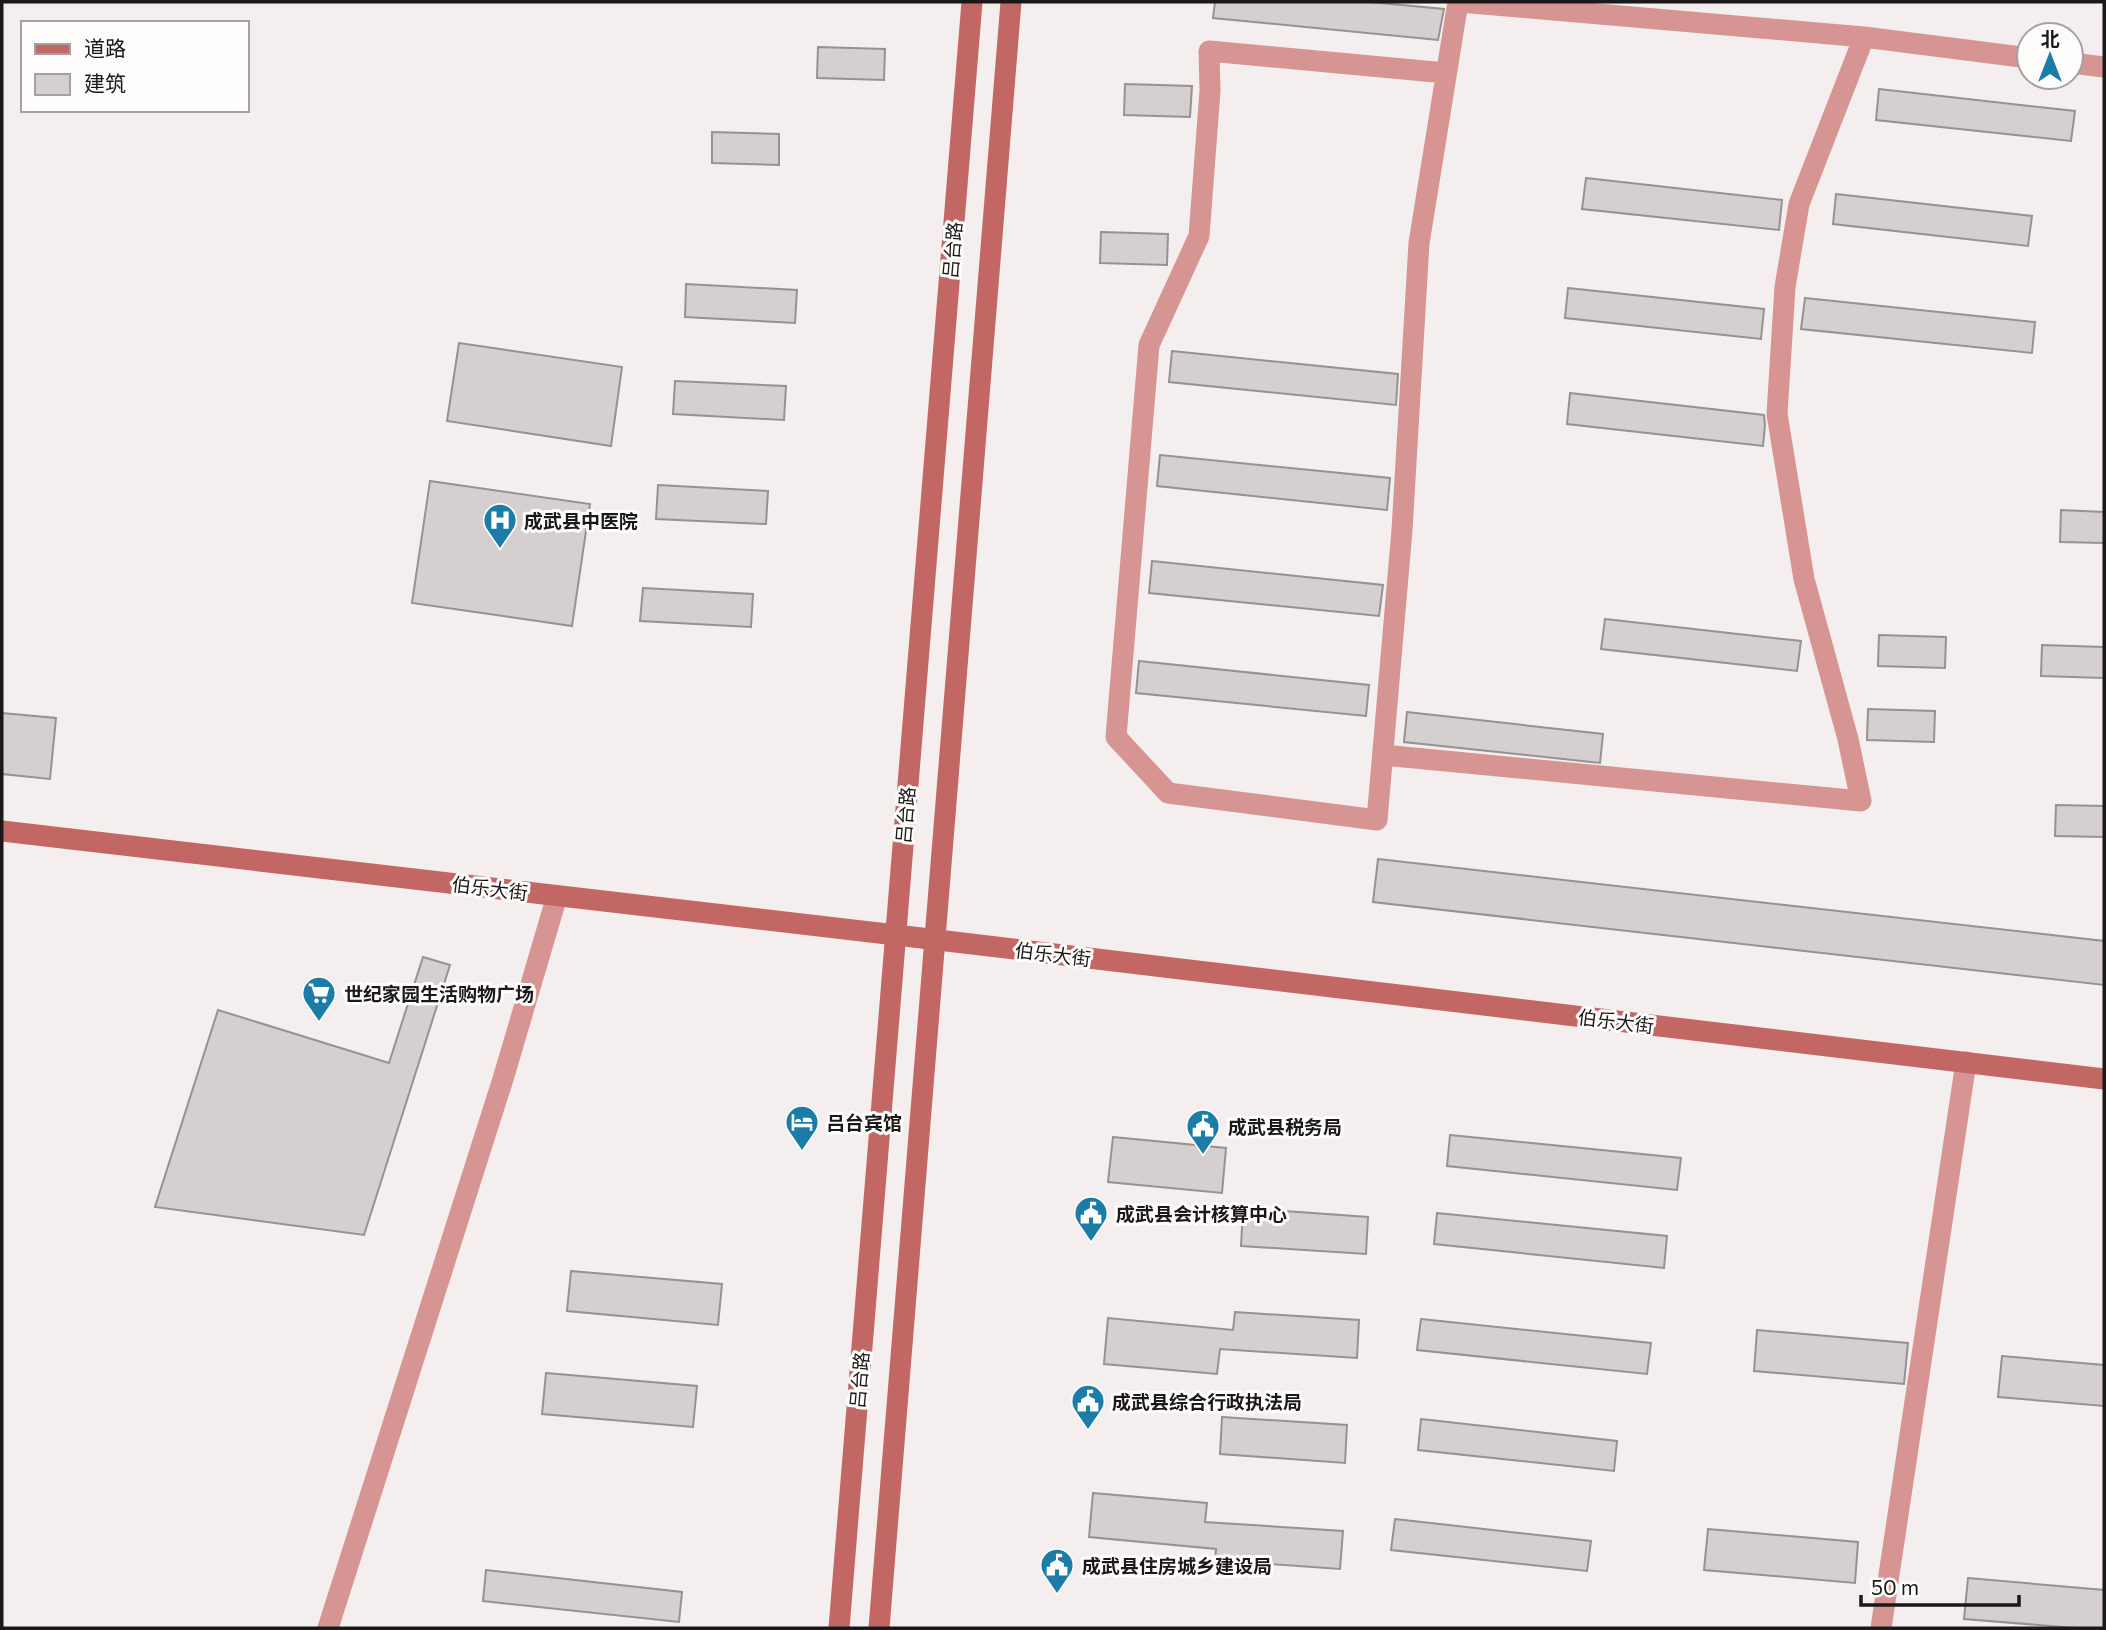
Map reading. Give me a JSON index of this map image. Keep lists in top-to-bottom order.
{
  "streets": {
    "main road": ["吕台路", "伯乐大街"]
  },
  "crossings": [
    ["吕台路", "伯乐大街"]
  ],
  "places": {
    "hospital": ["成武县中医院"],
    "supermarket": ["世纪家园生活购物广场"],
    "hotel": ["吕台宾馆"],
    "public building": [
      "成武县税务局",
      "成武县会计核算中心",
      "成武县综合行政执法局",
      "成武县住房城乡建设局"
    ]
  },
  "legend": ["道路", "建筑"],
  "scale_bar": "50 m",
  "north": "top"
}
